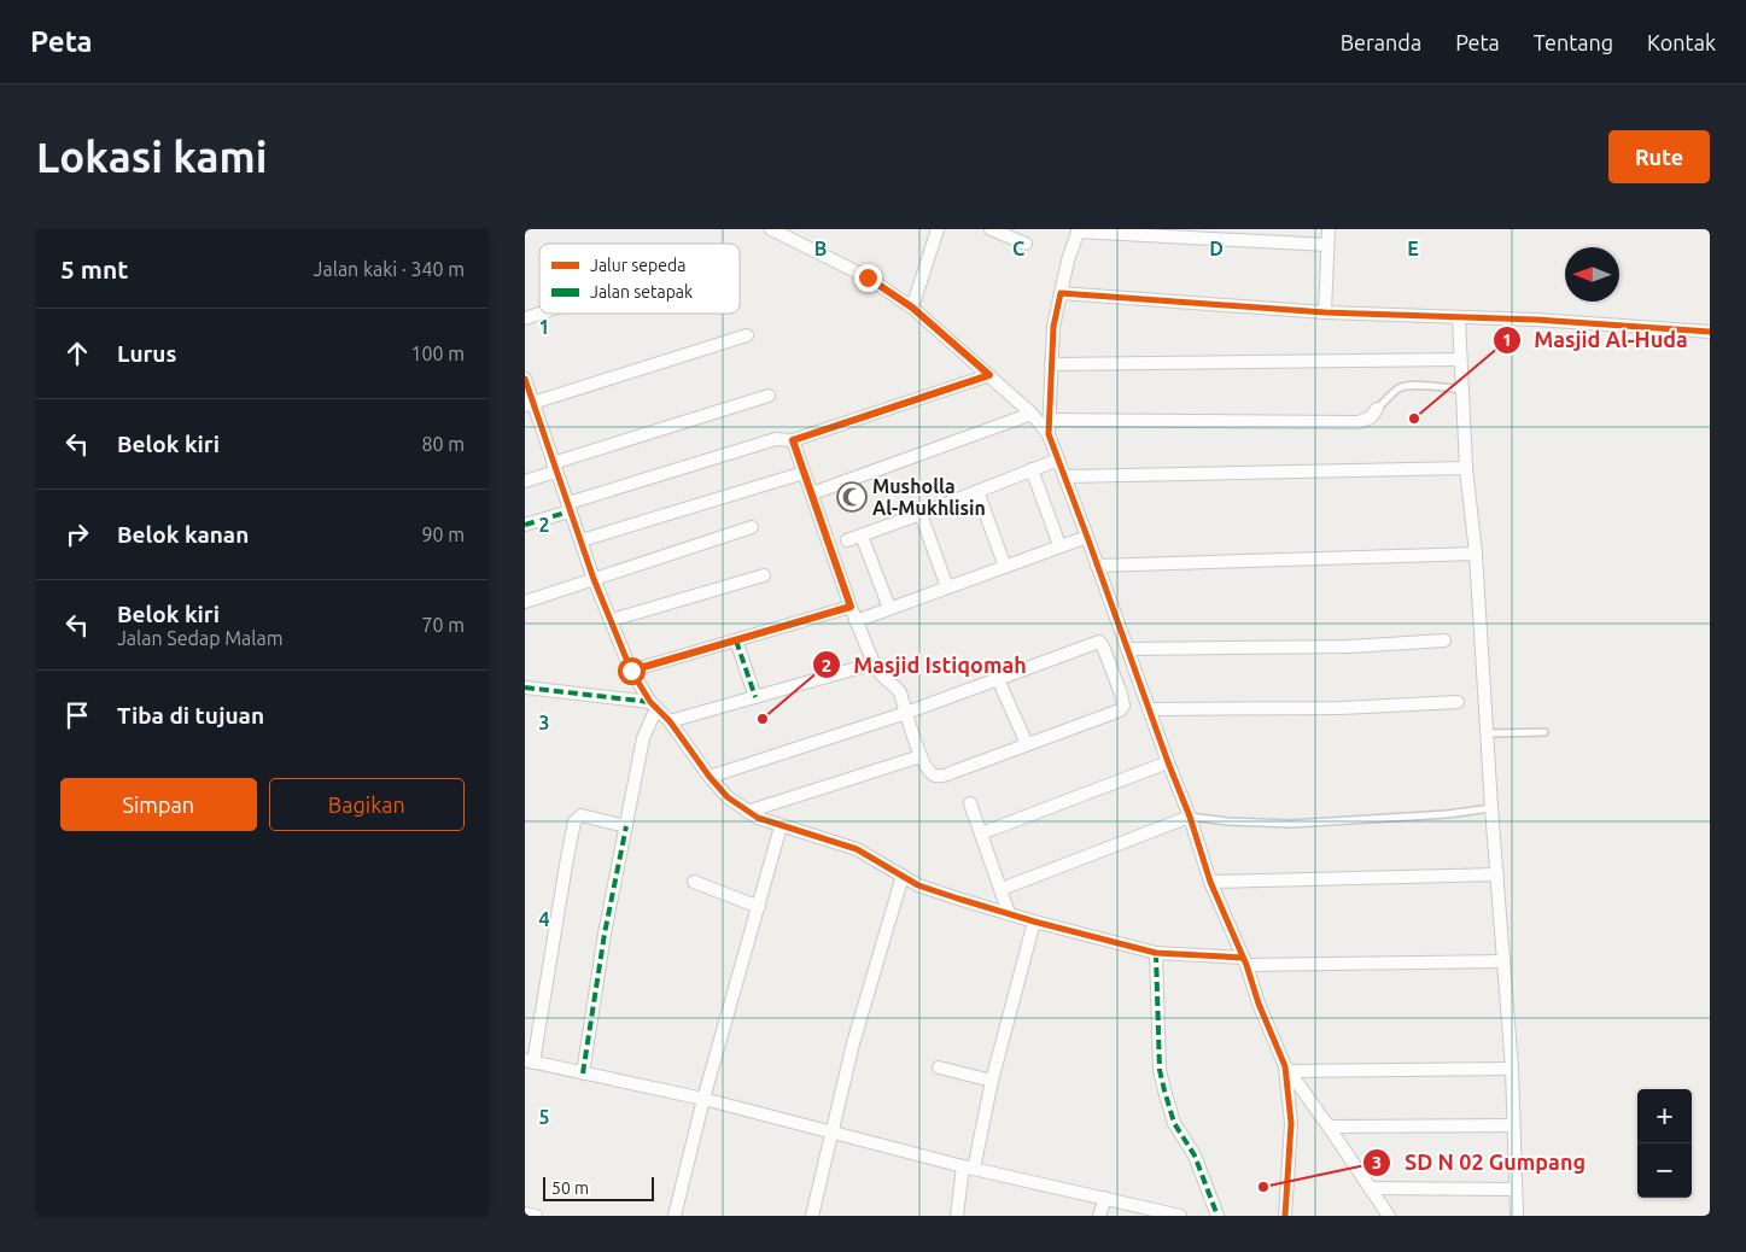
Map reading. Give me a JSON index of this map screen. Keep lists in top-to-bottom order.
{
  "places": {
    "other": ["Masjid Al-Huda", "Masjid Istiqomah", "SD N 02 Gumpang"],
    "mosque": ["Musholla Al-Mukhlisin"]
  },
  "legend": ["Jalur sepeda", "Jalan setapak"],
  "scale_bar": "50 m",
  "north": "left",
  "page": {
    "header": "Peta",
    "nav": [
      "Beranda",
      "Peta",
      "Tentang",
      "Kontak"
    ],
    "buttons": [
      "Rute",
      ["Simpan", "Bagikan"]
    ],
    "title": "Lokasi kami",
    "heading": ["5 mnt", "Jalan kaki · 340 m"],
    "list": [
      ["Lurus", "100 m"],
      ["Belok kiri", "80 m"],
      ["Belok kanan", "90 m"],
      ["Belok kiri", "Jalan Sedap Malam", "70 m"],
      "Tiba di tujuan"
    ],
    "map_buttons": ["+", "−"],
    "scale": "50 m"
  },
  "grid": {
    "columns": [
      "B",
      "C",
      "D",
      "E"
    ],
    "rows": [
      "1",
      "2",
      "3",
      "4",
      "5"
    ]
  }
}
